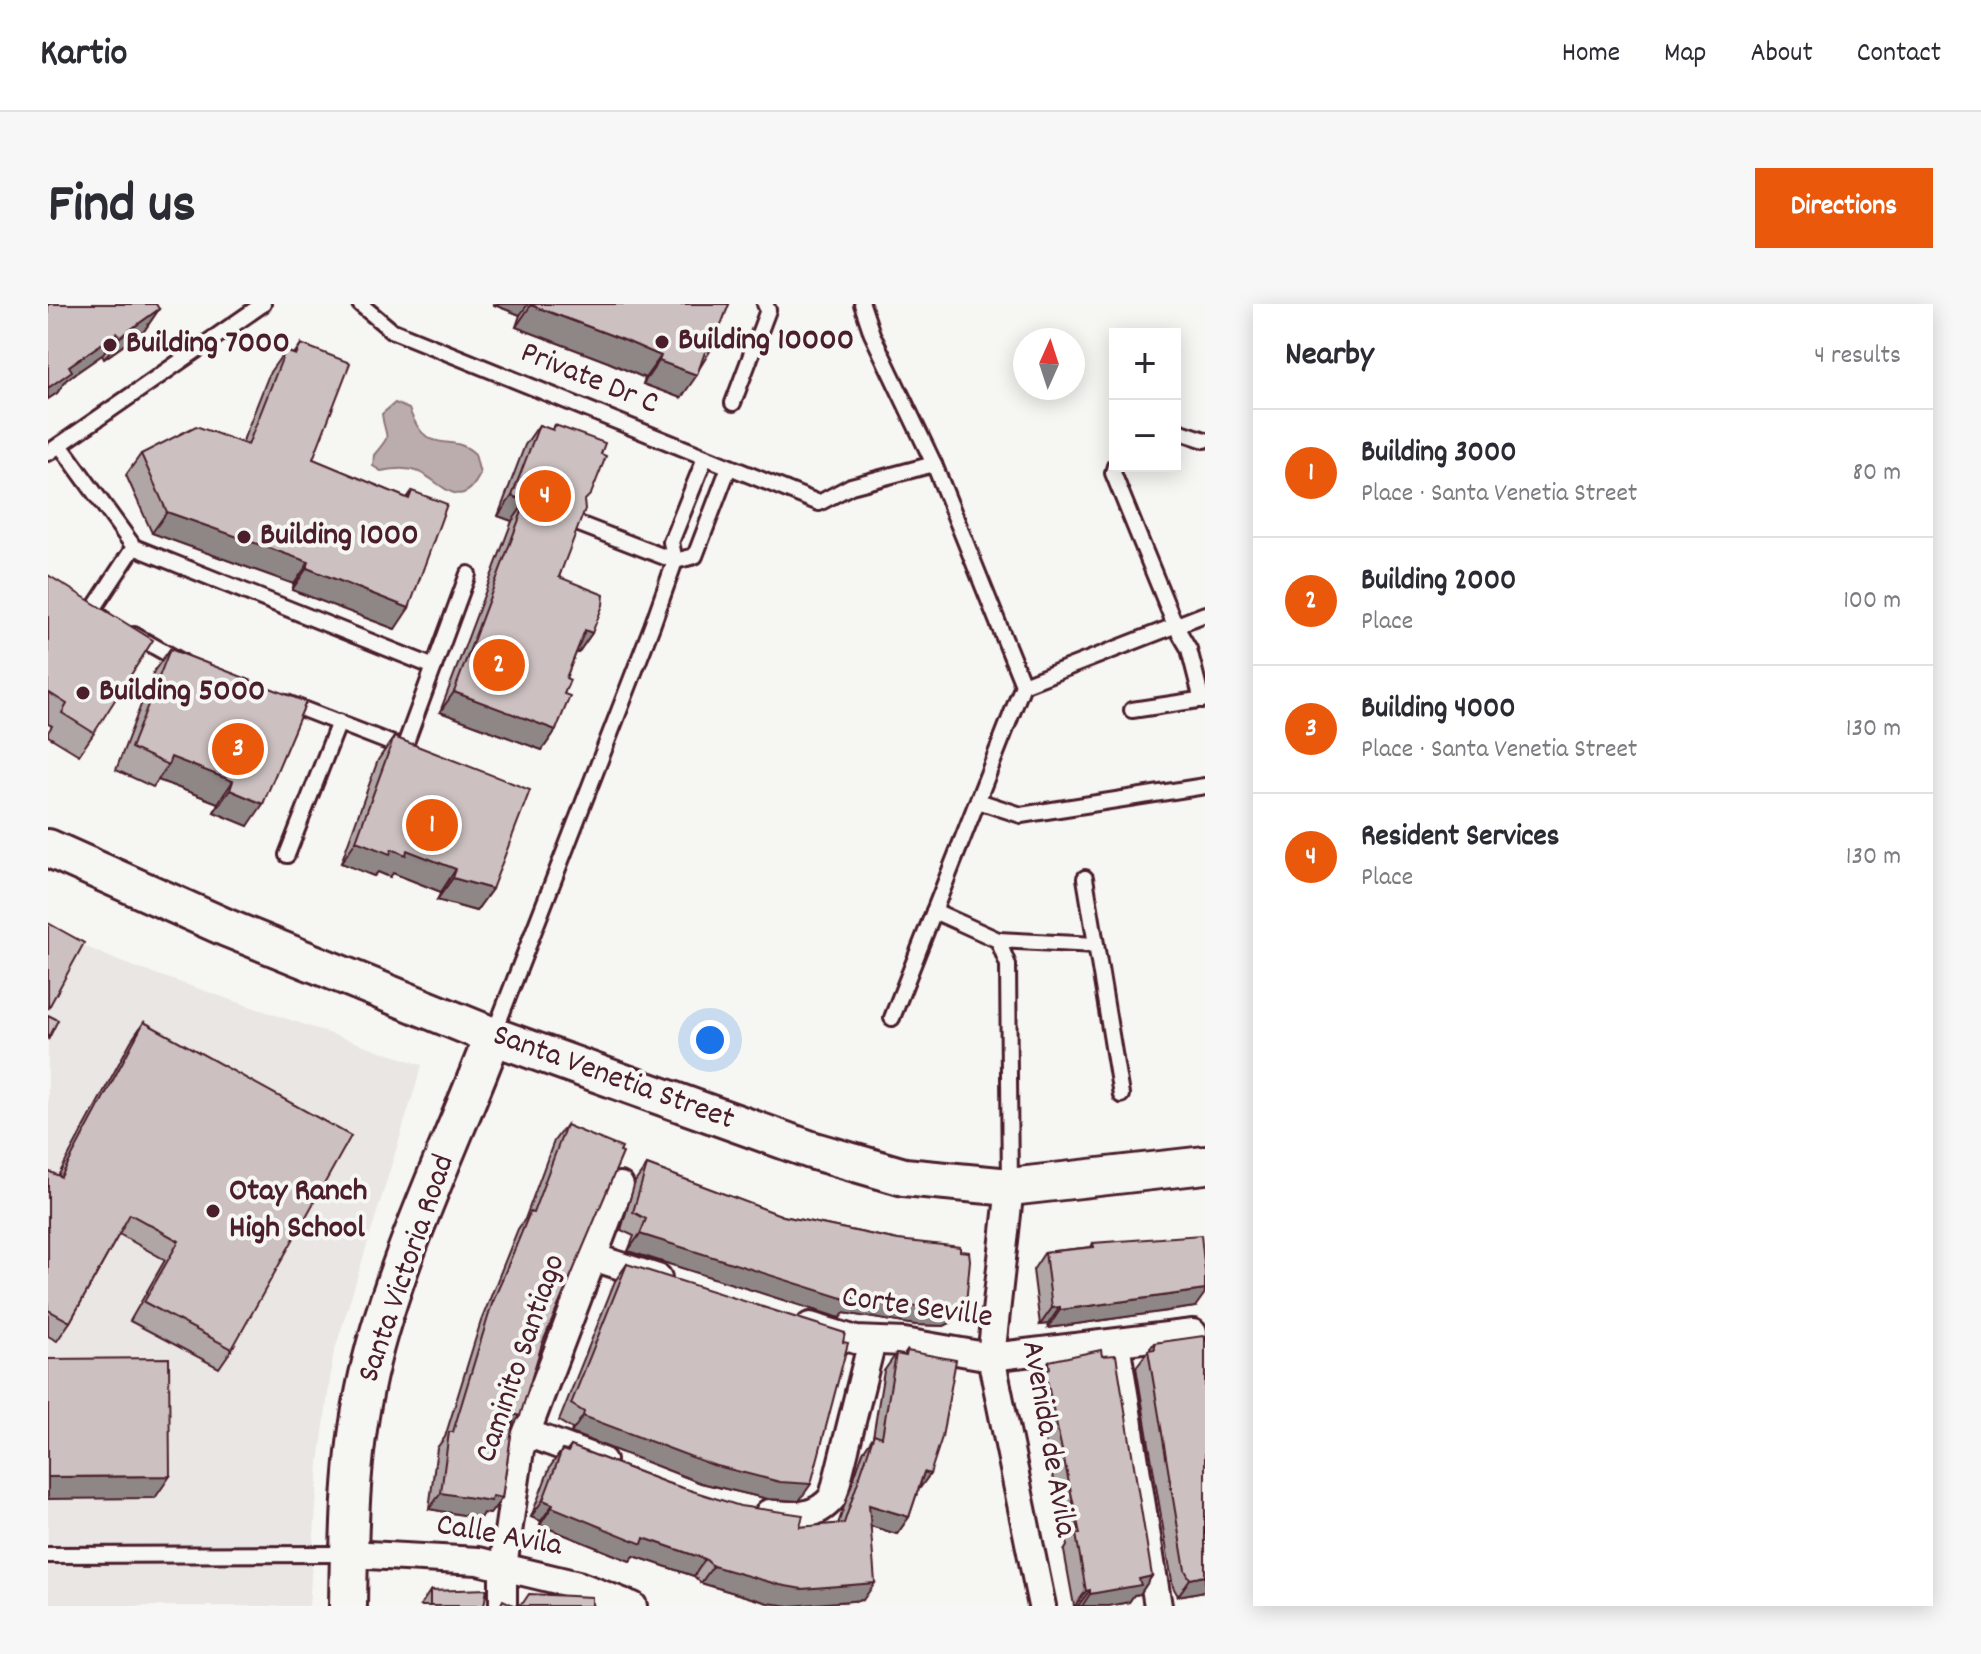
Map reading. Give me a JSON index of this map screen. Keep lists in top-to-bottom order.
{
  "streets": {
    "street": [
      "Santa Venetia Street",
      "Santa Victoria Road",
      "Corte Seville",
      "Caminito Santiago",
      "Avenida de Avila",
      "Calle Avila"
    ],
    "lane": ["Private Dr C"]
  },
  "crossings": [
    ["Santa Venetia Street", "Santa Victoria Road"],
    ["Santa Venetia Street", "Avenida de Avila"],
    ["Santa Victoria Road", "Calle Avila"],
    ["Corte Seville", "Avenida de Avila"],
    ["Caminito Santiago", "Calle Avila"]
  ],
  "places": [
    "Building 10000",
    "Building 7000",
    "Building 1000",
    "Building 5000",
    "Otay Ranch High School"
  ],
  "north": "top",
  "page": {
    "header": "Kartio",
    "nav": [
      "Home",
      "Map",
      "About",
      "Contact"
    ],
    "title": "Find us",
    "buttons": "Directions",
    "heading": ["Nearby", "4 results"],
    "map_buttons": ["+", "−"],
    "list": [
      {
        "mark": "1",
        "name": "Building 3000",
        "note": "Place · Santa Venetia Street",
        "value": "80 m"
      },
      {
        "mark": "2",
        "name": "Building 2000",
        "note": "Place",
        "value": "100 m"
      },
      {
        "mark": "3",
        "name": "Building 4000",
        "note": "Place · Santa Venetia Street",
        "value": "130 m"
      },
      {
        "mark": "4",
        "name": "Resident Services",
        "note": "Place",
        "value": "130 m"
      }
    ],
    "pins": [
      "4",
      "2",
      "3",
      "1"
    ]
  }
}
